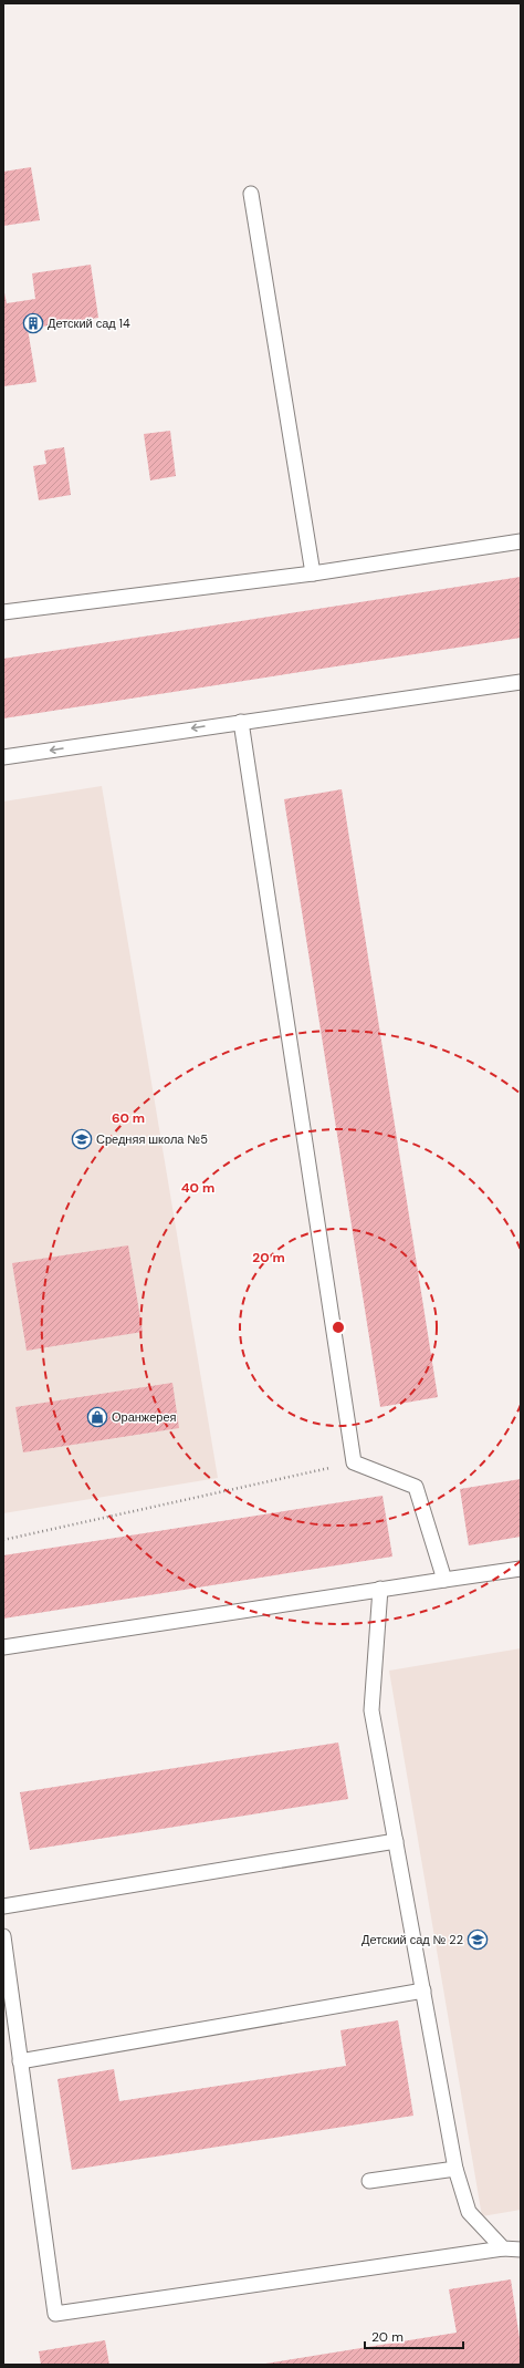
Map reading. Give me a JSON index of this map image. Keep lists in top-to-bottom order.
{
  "places": {
    "building": ["Детский сад 14"],
    "school or university": ["Средняя школа №5", "Детский сад № 22"],
    "shop": ["Оранжерея"]
  },
  "scale_bar": "20 m",
  "rings": ["60 m", "40 m", "20 m"]
}
